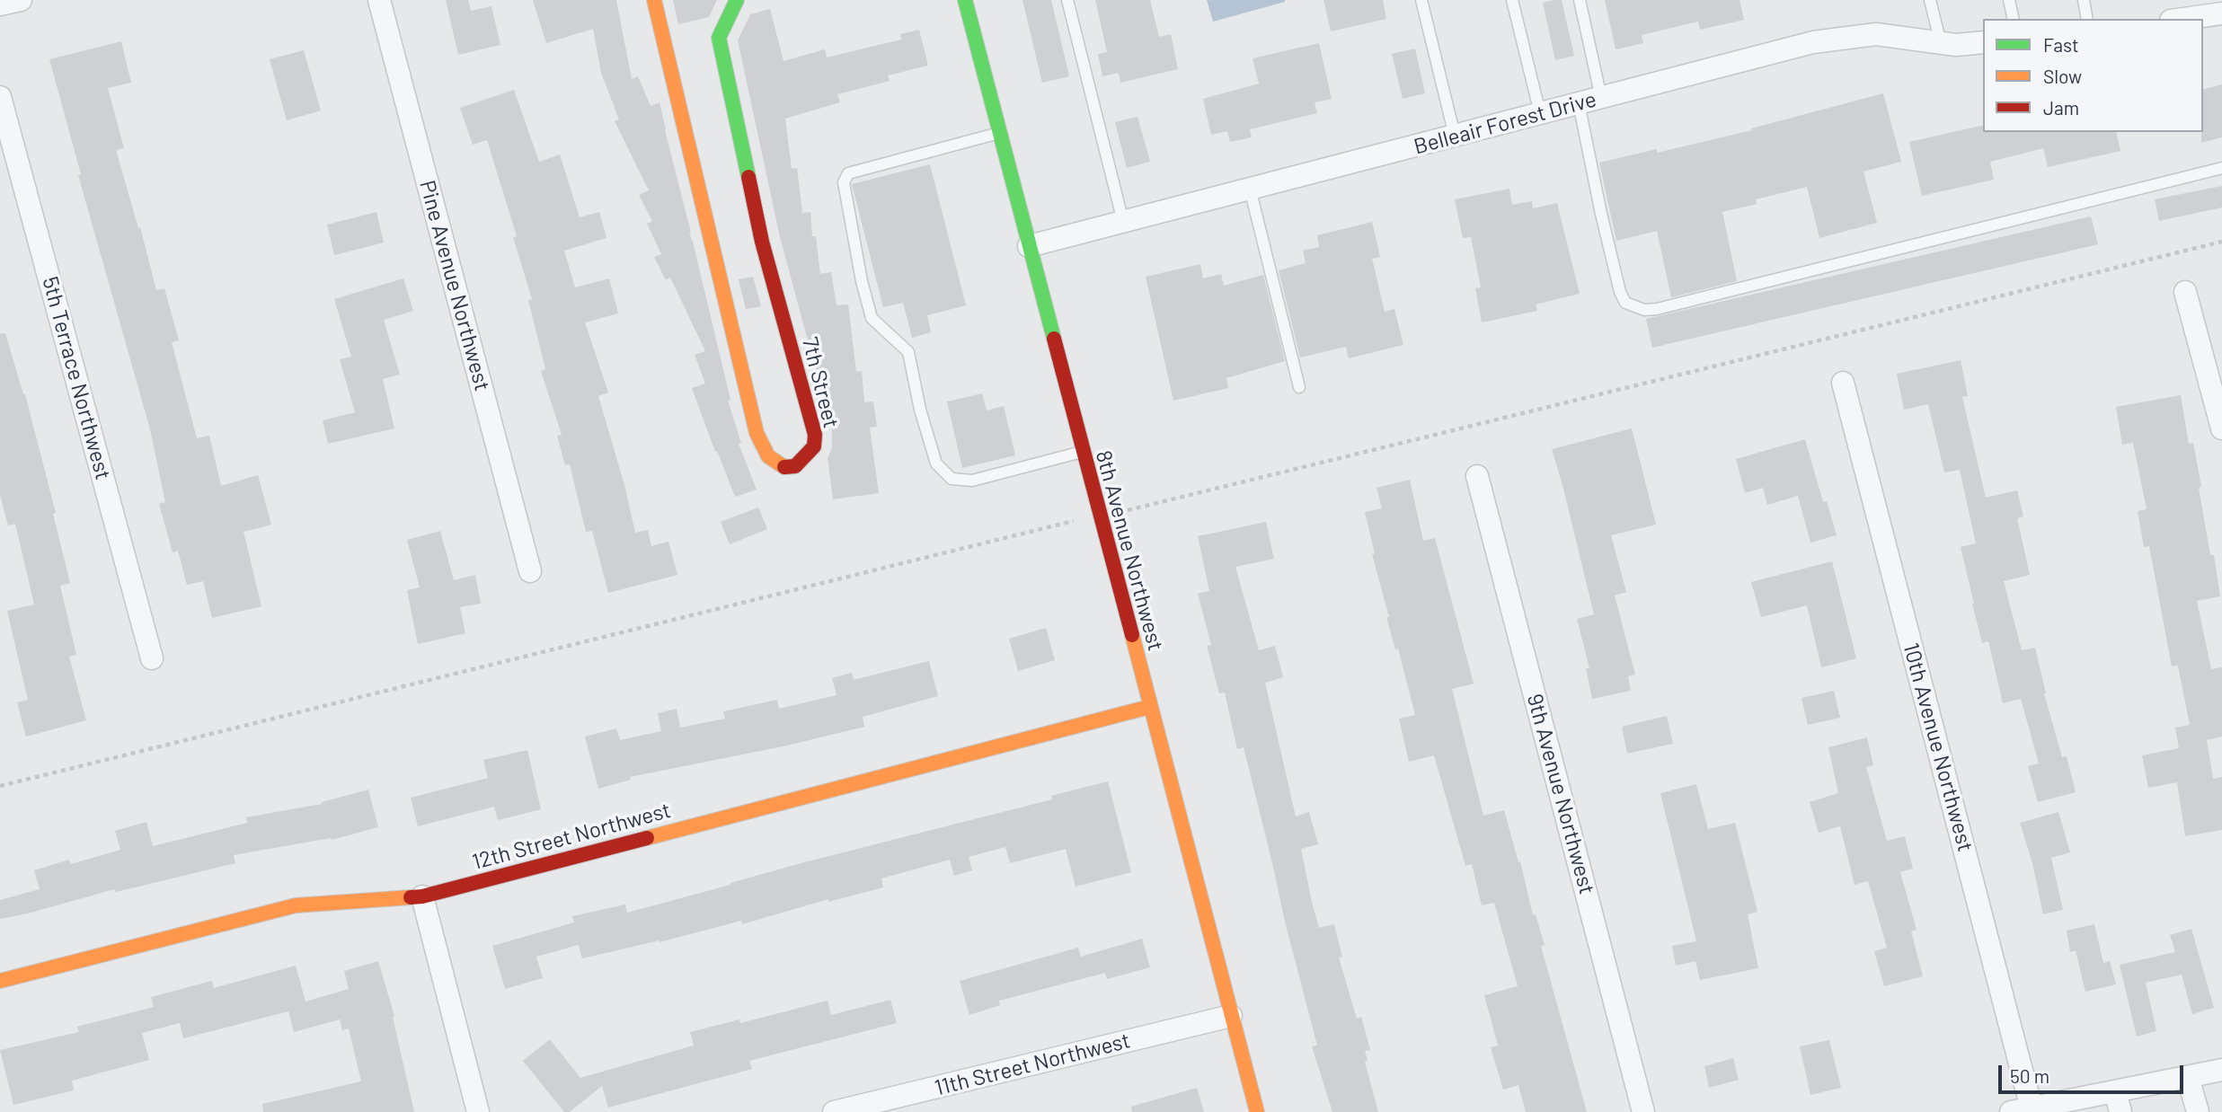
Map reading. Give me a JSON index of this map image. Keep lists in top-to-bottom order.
{
  "streets": {
    "street": [
      "Belleair Forest Drive",
      "Pine Avenue Northwest",
      "5th Terrace Northwest",
      "7th Street",
      "8th Avenue Northwest",
      "10th Avenue Northwest",
      "9th Avenue Northwest",
      "12th Street Northwest",
      "11th Street Northwest"
    ]
  },
  "crossings": [
    ["Belleair Forest Drive", "8th Avenue Northwest"],
    ["8th Avenue Northwest", "12th Street Northwest"],
    ["8th Avenue Northwest", "11th Street Northwest"]
  ],
  "legend": ["Fast", "Slow", "Jam"],
  "scale_bar": "50 m"
}
